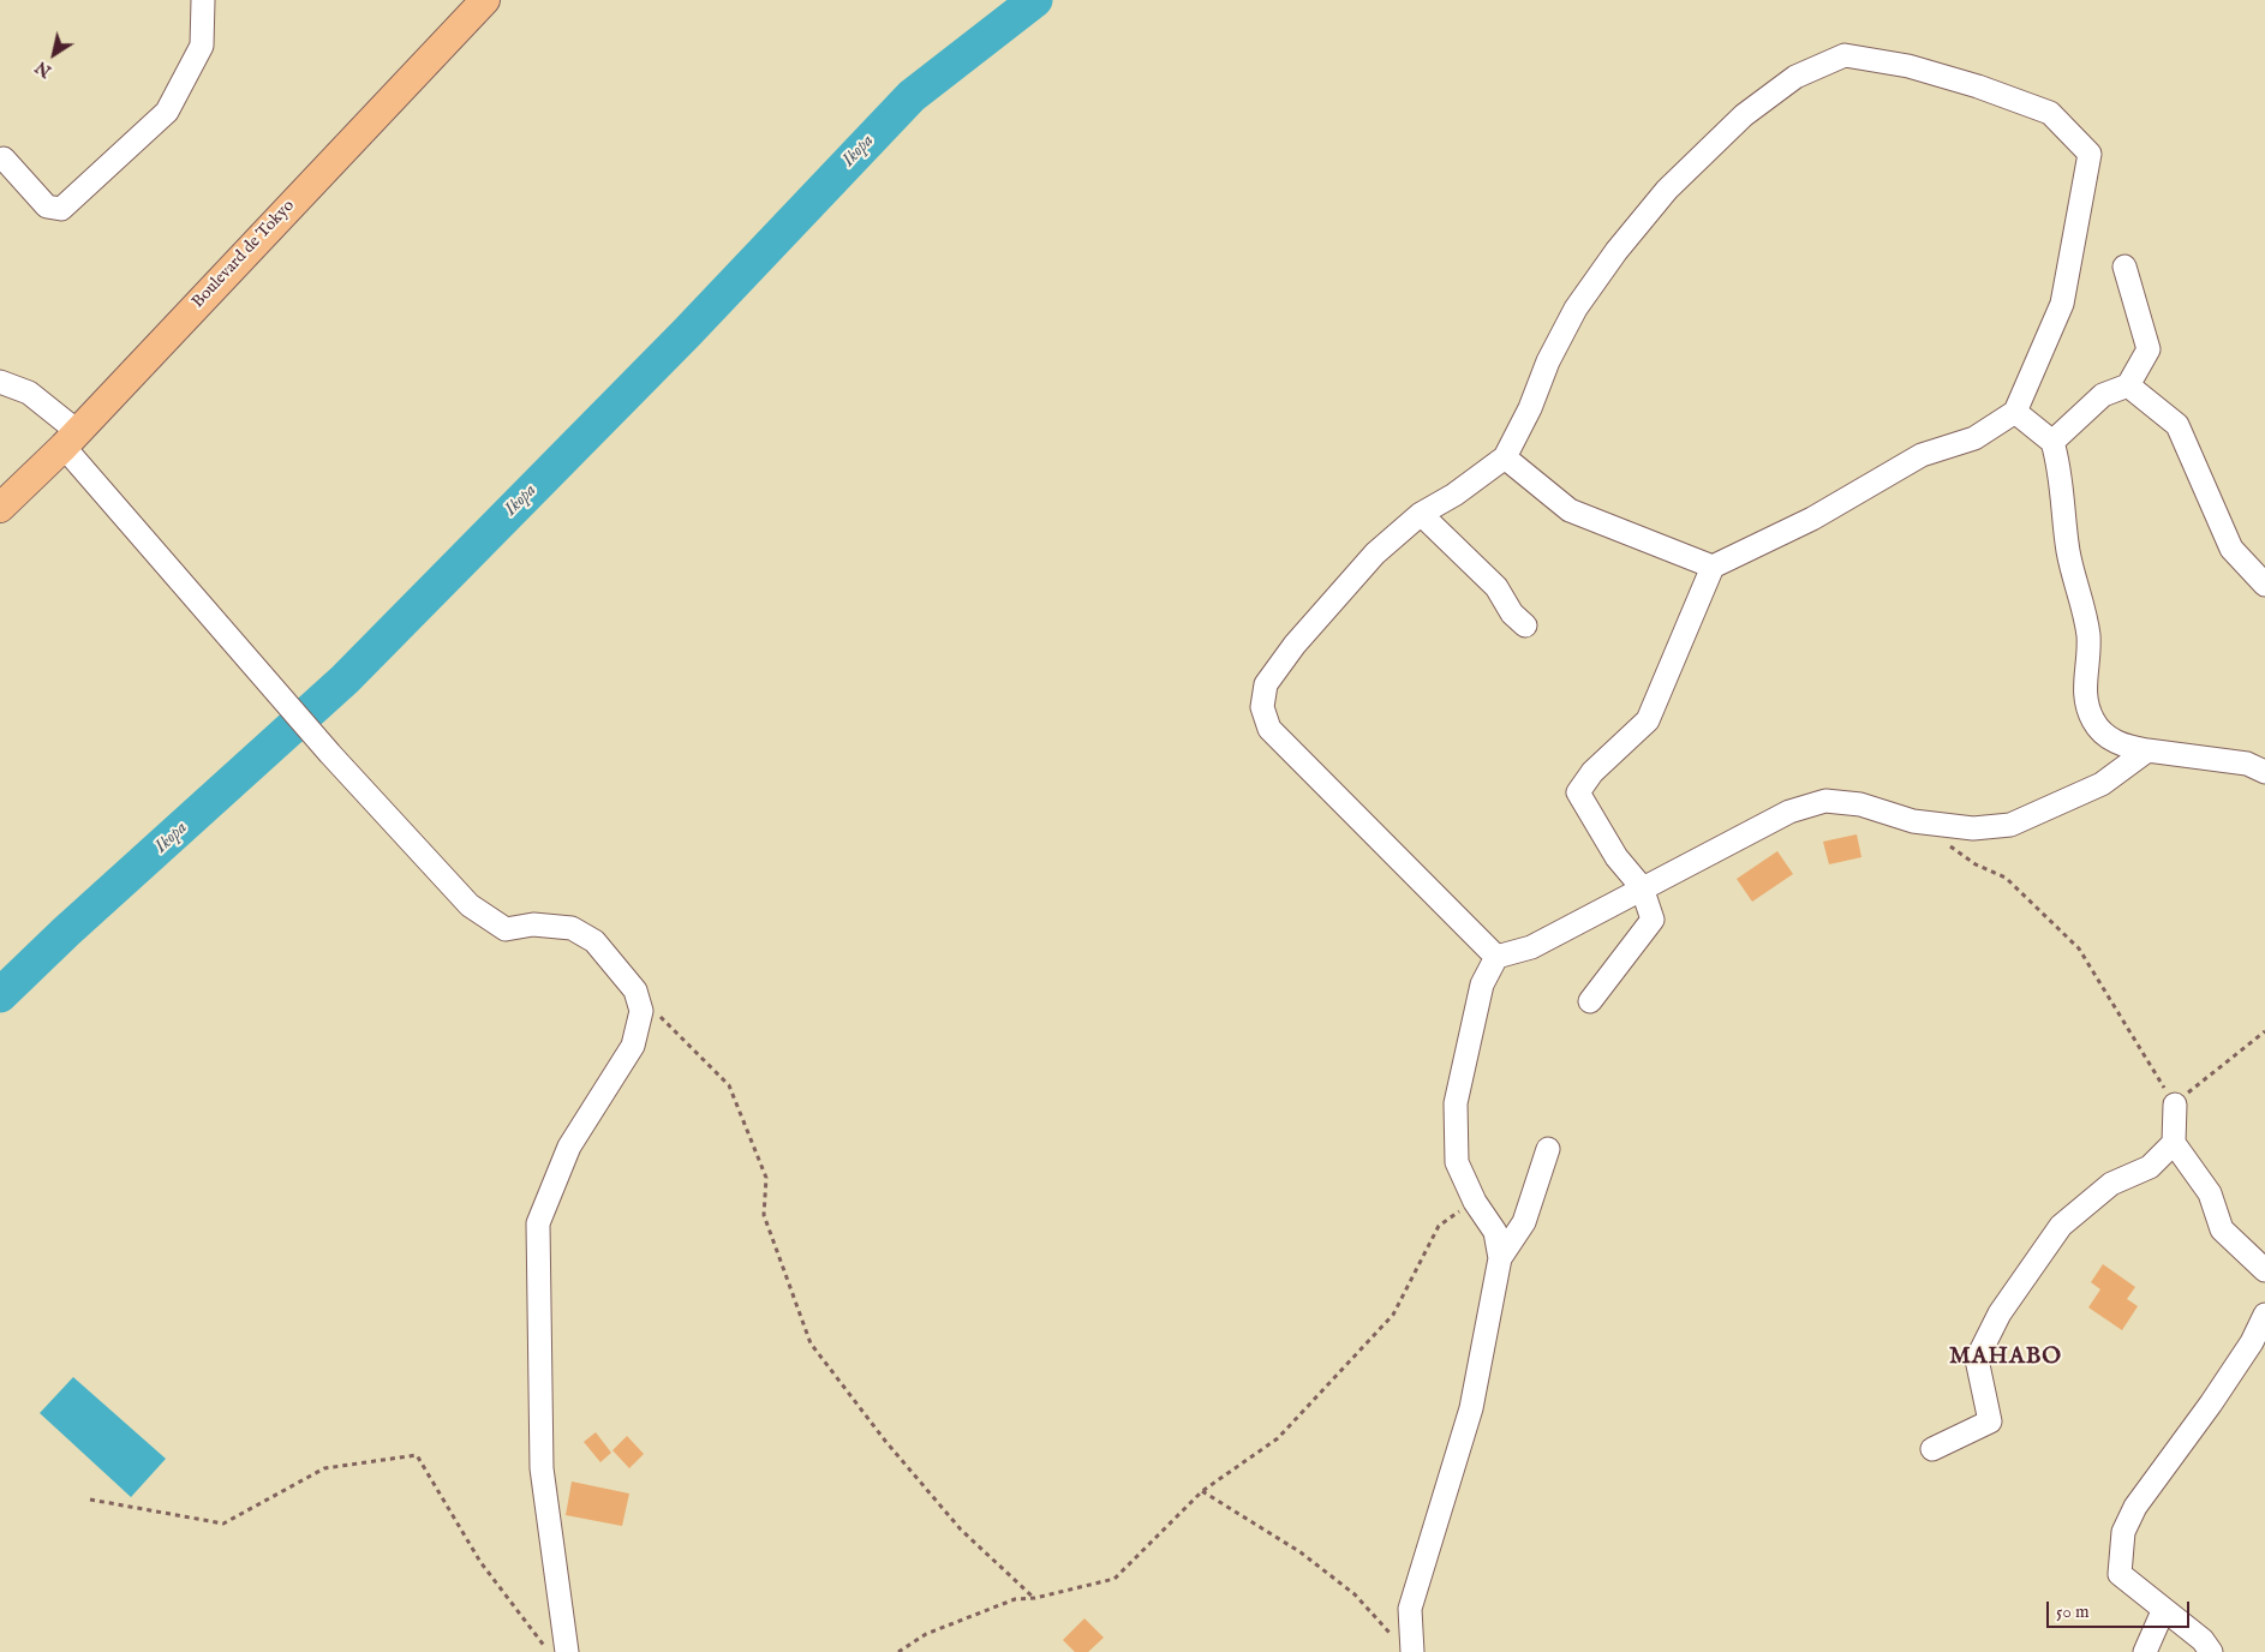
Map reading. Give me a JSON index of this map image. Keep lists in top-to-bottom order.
{
  "streets": {
    "main road": ["Boulevard de Tokyo"]
  },
  "districts": ["MAHABO"],
  "water": ["Ikopa"],
  "scale_bar": "50 m",
  "north": "bottom left"
}
